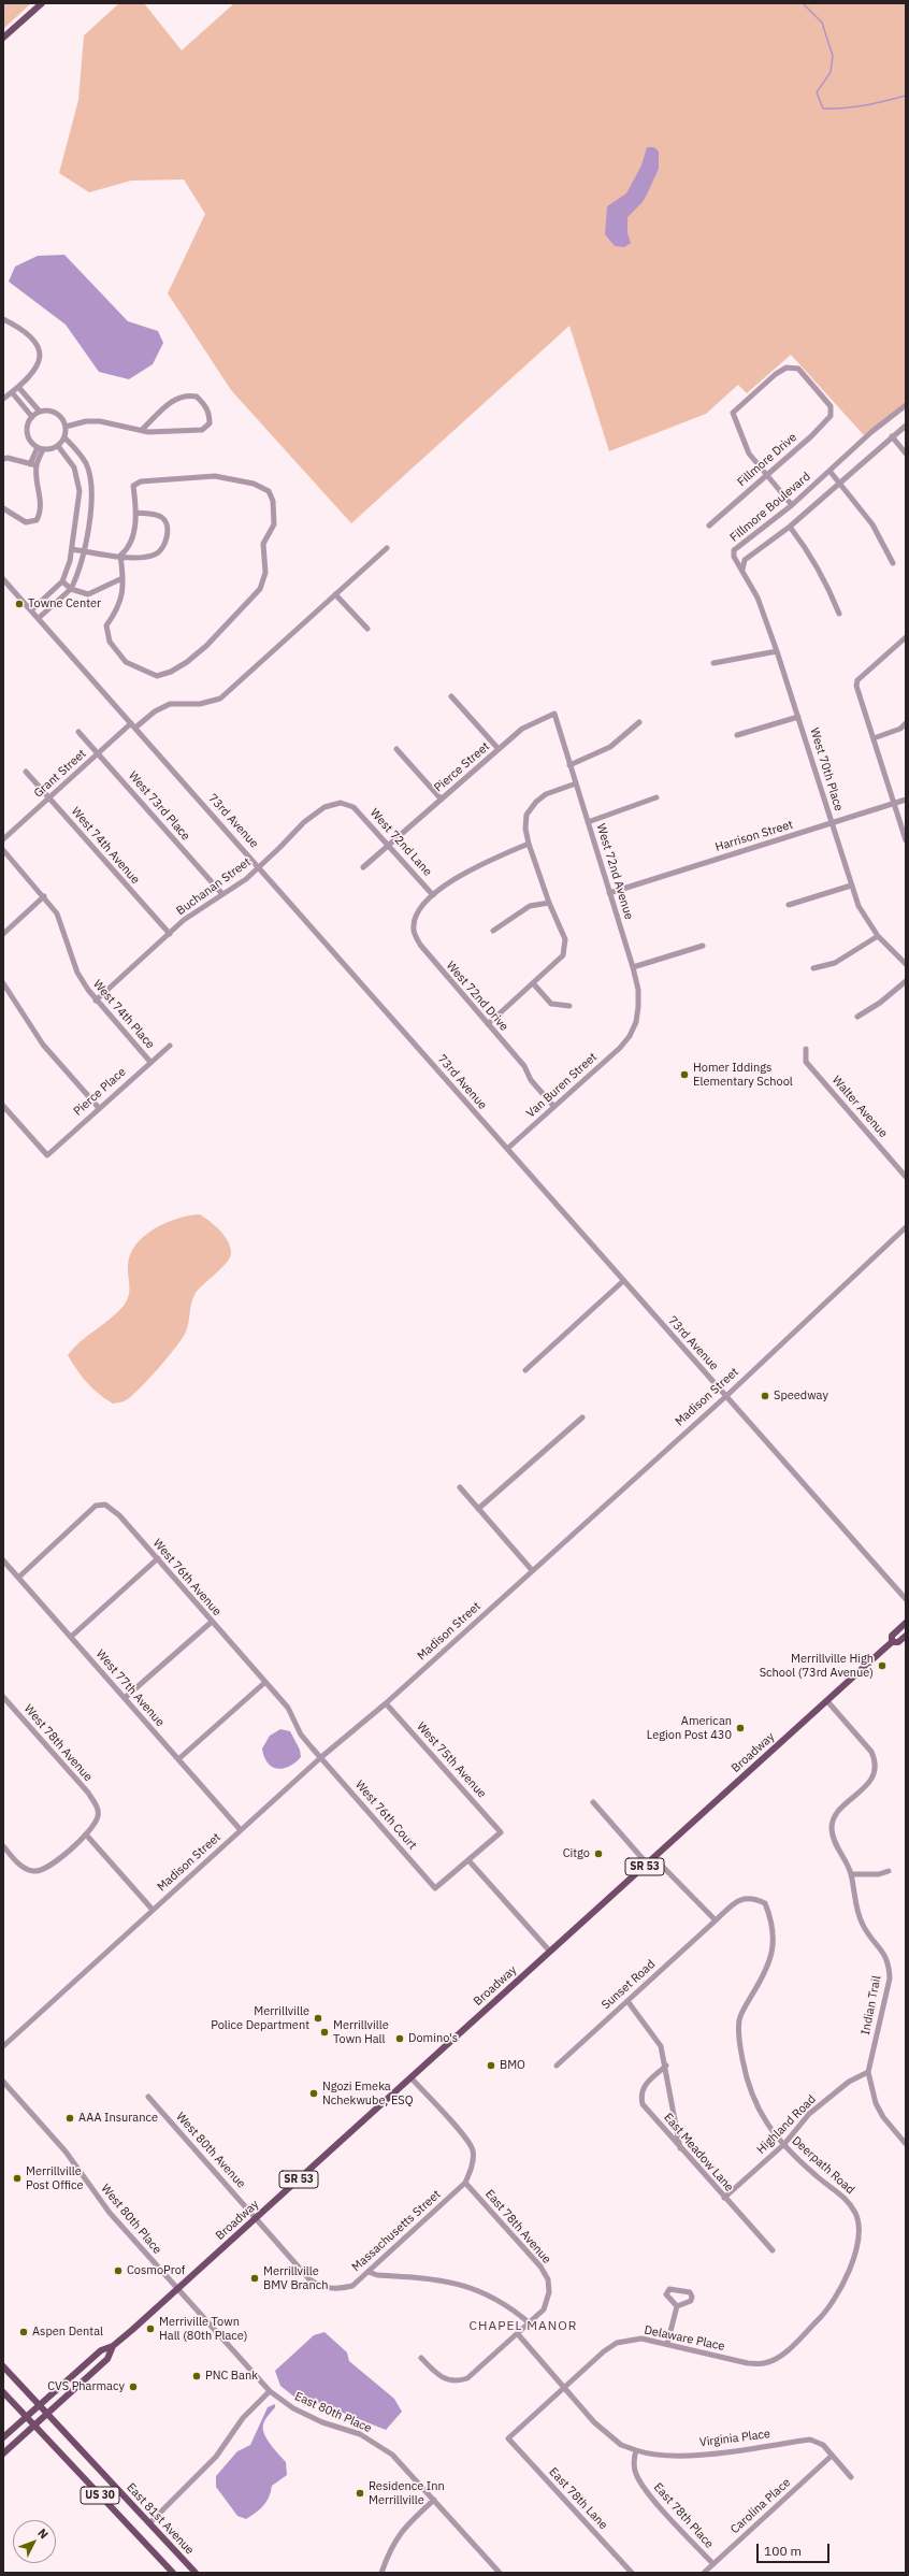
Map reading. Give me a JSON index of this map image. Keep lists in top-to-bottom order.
{
  "streets": {
    "main road": [
      "Broadway",
      "SR 53",
      "US 30",
      "East 81st Avenue"
    ],
    "street": [
      "Fillmore Drive",
      "Fillmore Boulevard",
      "Pierce Street",
      "West 70th Place",
      "Grant Street",
      "West 73rd Place",
      "73rd Avenue",
      "Harrison Street",
      "West 72nd Lane",
      "West 74th Avenue",
      "West 72nd Avenue",
      "Buchanan Street",
      "West 72nd Drive",
      "West 74th Place",
      "Van Buren Street",
      "Pierce Place",
      "Walter Avenue",
      "Madison Street",
      "West 76th Avenue",
      "West 77th Avenue",
      "West 78th Avenue",
      "West 75th Avenue",
      "West 76th Court",
      "Sunset Road",
      "Indian Trail",
      "Highland Road",
      "West 80th Avenue",
      "East Meadow Lane",
      "Deerpath Road",
      "West 80th Place",
      "East 78th Avenue",
      "Massachusetts Street",
      "Delaware Place",
      "East 80th Place",
      "Virginia Place",
      "East 78th Lane",
      "Carolina Place",
      "East 78th Place"
    ]
  },
  "crossings": [
    ["Fillmore Boulevard", "West 70th Place"],
    ["Pierce Street", "West 72nd Lane"],
    ["Pierce Street", "West 72nd Avenue"],
    ["West 70th Place", "Harrison Street"],
    ["Grant Street", "West 73rd Place"],
    ["Grant Street", "73rd Avenue"],
    ["Grant Street", "West 74th Avenue"],
    ["West 73rd Place", "Buchanan Street"],
    ["73rd Avenue", "Buchanan Street"],
    ["73rd Avenue", "Van Buren Street"],
    ["73rd Avenue", "Madison Street"],
    ["Harrison Street", "West 72nd Avenue"],
    ["West 72nd Lane", "Buchanan Street"],
    ["West 72nd Lane", "West 72nd Drive"],
    ["West 74th Avenue", "Buchanan Street"],
    ["West 72nd Avenue", "Van Buren Street"],
    ["Buchanan Street", "West 74th Place"],
    ["West 72nd Drive", "Van Buren Street"],
    ["West 74th Place", "Pierce Place"],
    ["Madison Street", "West 76th Avenue"],
    ["Madison Street", "West 77th Avenue"],
    ["Madison Street", "West 75th Avenue"],
    ["Madison Street", "West 76th Court"],
    ["West 76th Avenue", "West 77th Avenue"],
    ["West 76th Avenue", "West 76th Court"],
    ["Broadway", "Indian Trail"],
    ["Broadway", "West 80th Avenue"],
    ["Broadway", "West 80th Place"],
    ["Broadway", "Massachusetts Street"],
    ["Broadway", "East 80th Place"],
    ["Broadway", "US 30"],
    ["Broadway", "East 81st Avenue"],
    ["West 75th Avenue", "West 76th Court"],
    ["Sunset Road", "Deerpath Road"],
    ["Indian Trail", "Highland Road"],
    ["Highland Road", "East Meadow Lane"],
    ["Highland Road", "Deerpath Road"],
    ["West 80th Avenue", "Massachusetts Street"],
    ["Deerpath Road", "Delaware Place"],
    ["West 80th Place", "East 80th Place"],
    ["East 78th Avenue", "Massachusetts Street"],
    ["Delaware Place", "East 78th Lane"],
    ["Virginia Place", "Carolina Place"],
    ["Virginia Place", "East 78th Place"],
    ["US 30", "East 81st Avenue"],
    ["Carolina Place", "East 78th Place"]
  ],
  "districts": ["CHAPEL MANOR"],
  "places": [
    "Towne Center",
    "Homer Iddings Elementary School",
    "Speedway",
    "Merrillville High School (73rd Avenue)",
    "American Legion Post 430",
    "Citgo",
    "Merrillville Police Department",
    "Merrillville Town Hall",
    "Domino's",
    "BMO",
    "Ngozi Emeka Nchekwube, ESQ",
    "AAA Insurance",
    "Merrillville Post Office",
    "CosmoProf",
    "Merrillville BMV Branch",
    "Merriville Town Hall (80th Place)",
    "Aspen Dental",
    "PNC Bank",
    "CVS Pharmacy",
    "Residence Inn Merrillville"
  ],
  "scale_bar": "100 m",
  "north": "top right"
}
